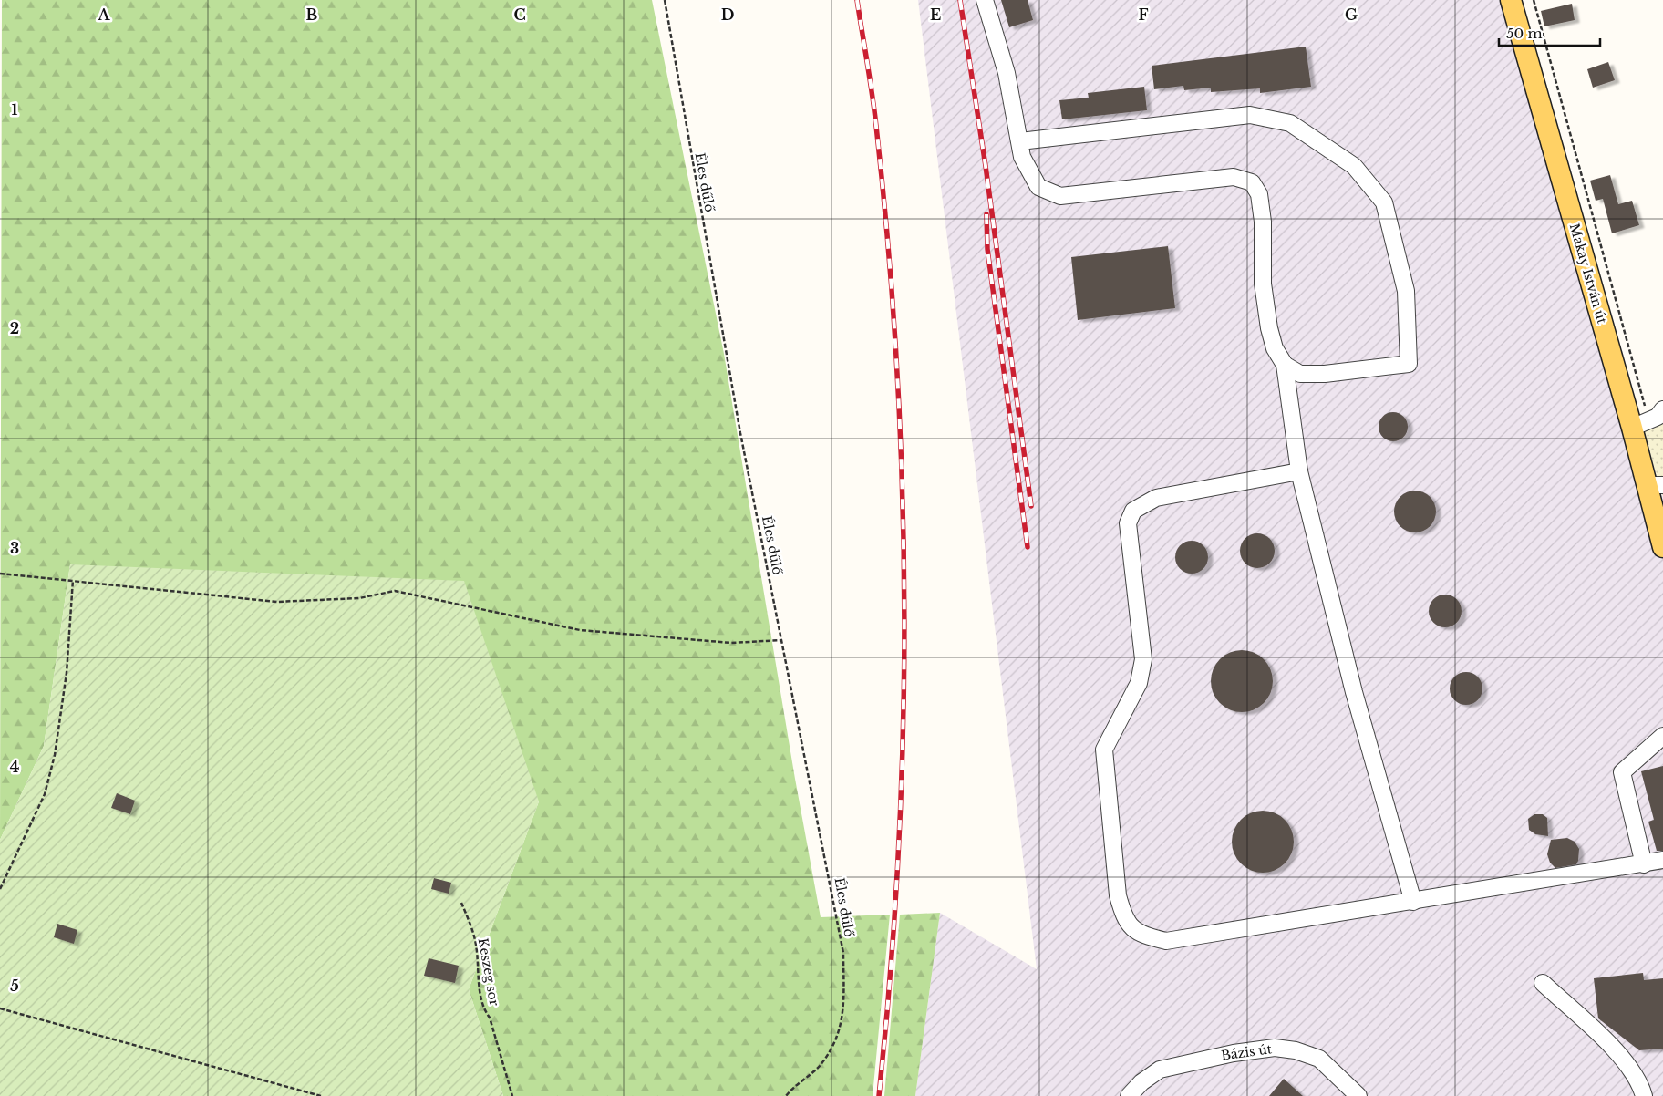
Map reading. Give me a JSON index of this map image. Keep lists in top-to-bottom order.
{
  "streets": {
    "main road": ["Makay István út"],
    "street": ["Bázis út"],
    "path": ["Éles dűlő", "Keszeg sor"]
  },
  "scale_bar": "50 m",
  "grid": {
    "columns": [
      "A",
      "B",
      "C",
      "D",
      "E",
      "F",
      "G"
    ],
    "rows": [
      "1",
      "2",
      "3",
      "4",
      "5"
    ]
  }
}
